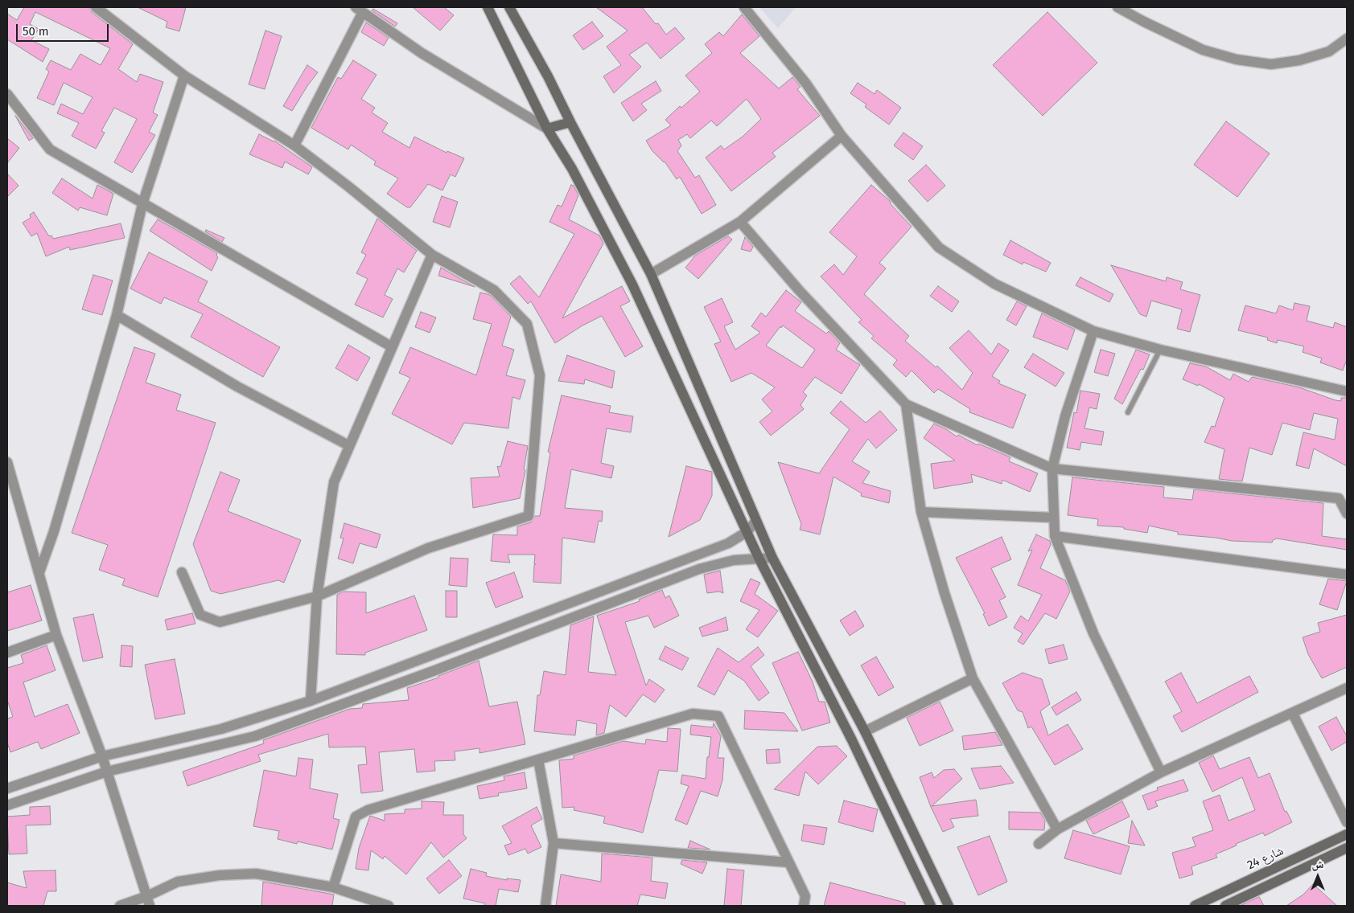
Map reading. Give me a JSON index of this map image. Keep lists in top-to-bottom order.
{
  "streets": {
    "street": ["شارع 24"]
  },
  "scale_bar": "50 m",
  "north": "top"
}
